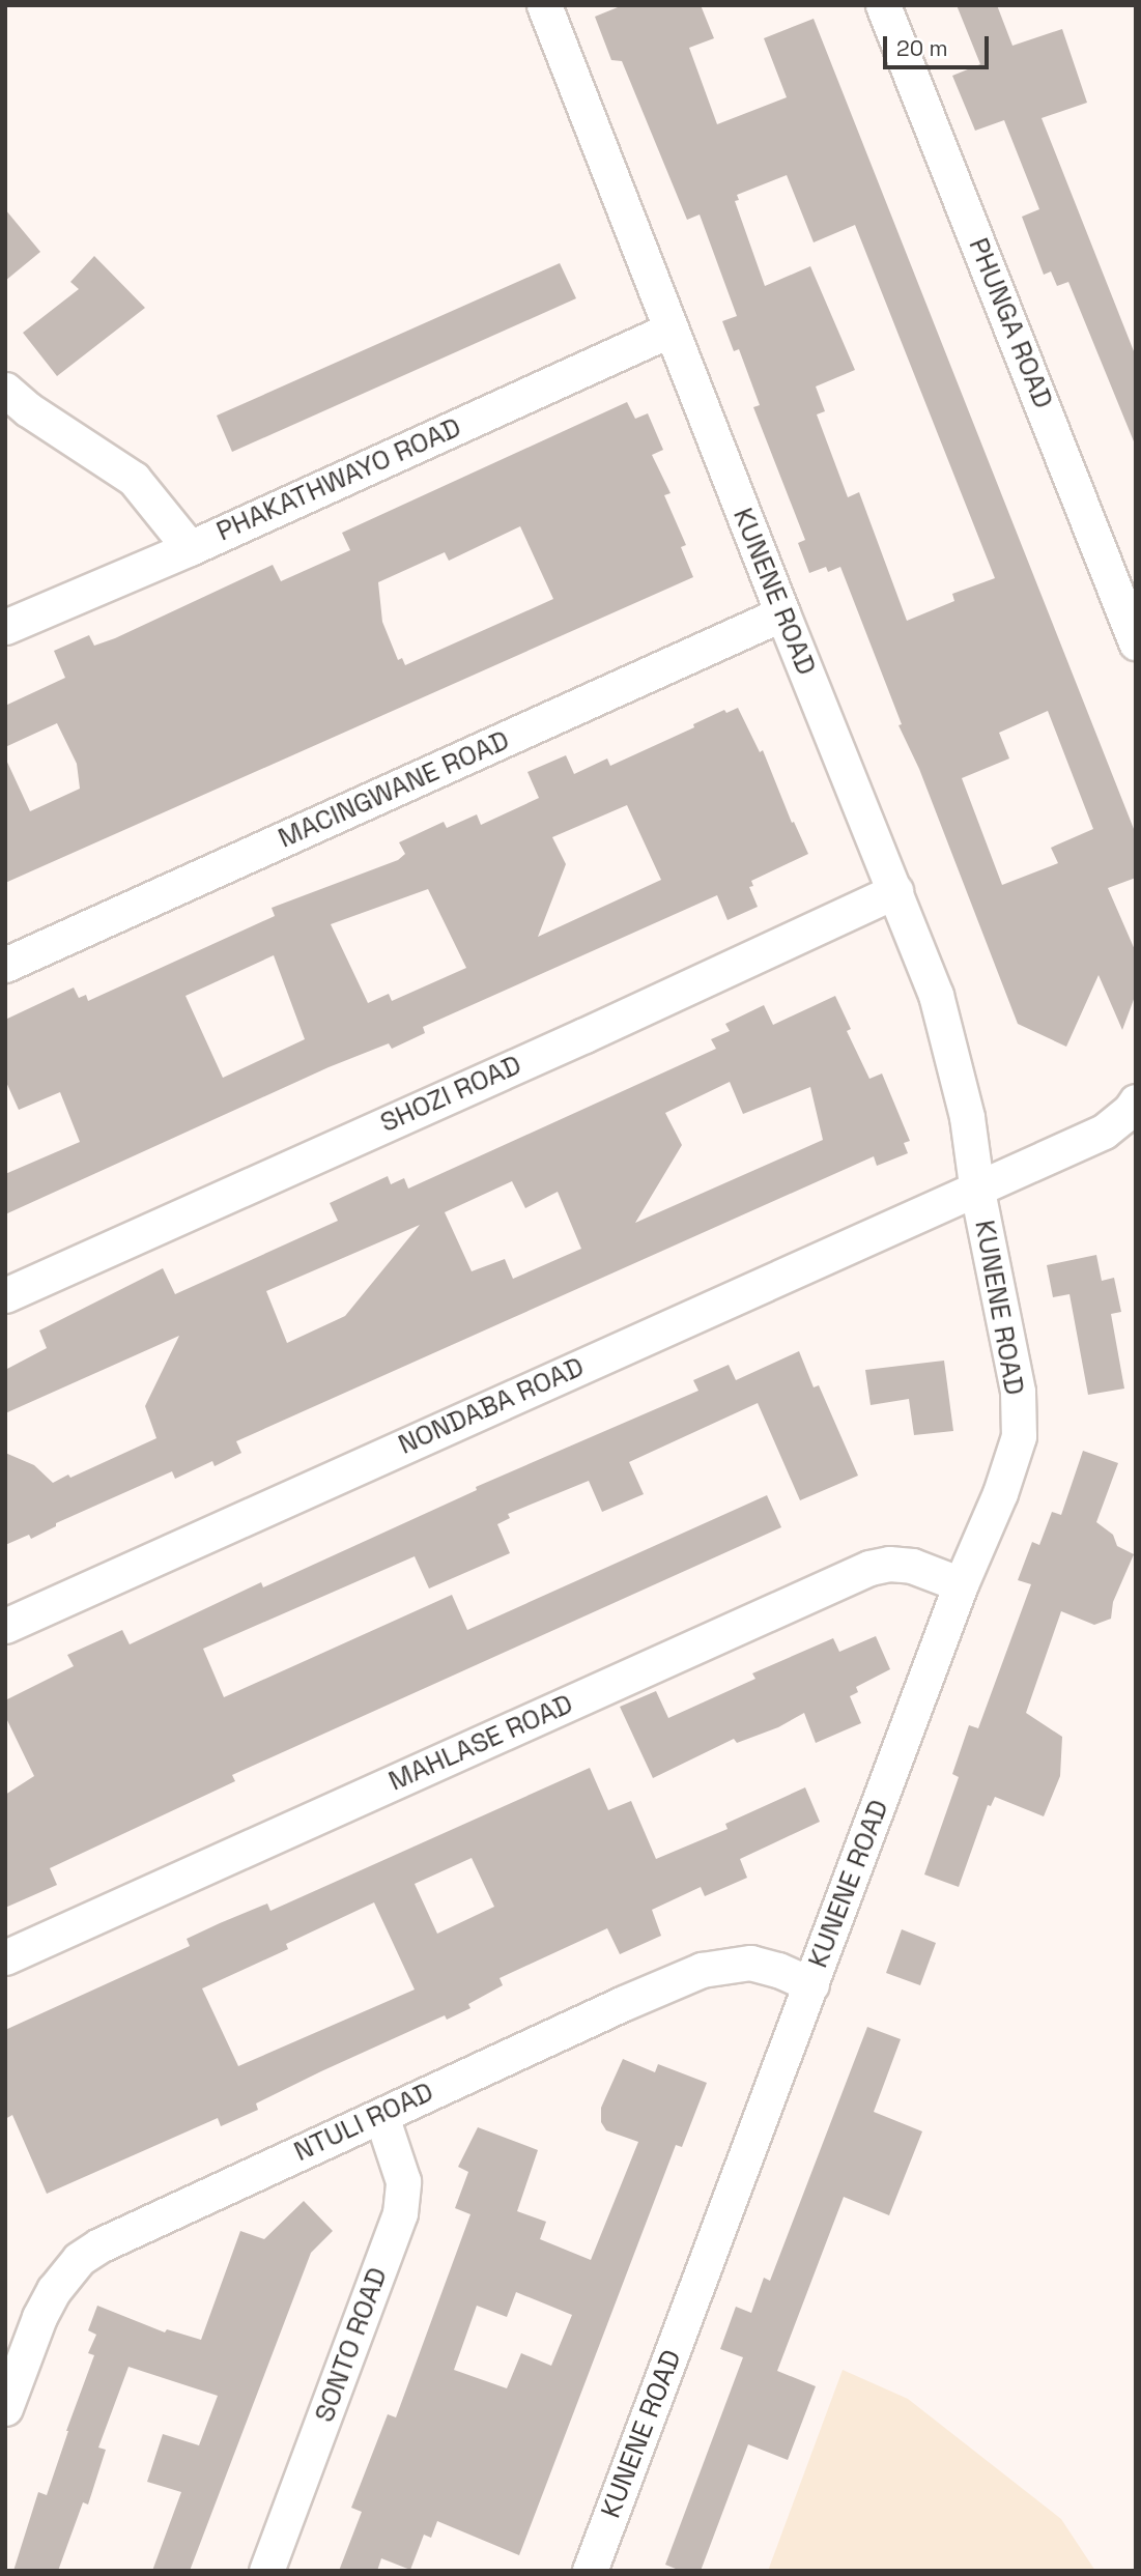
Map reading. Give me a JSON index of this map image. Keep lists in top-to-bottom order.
{
  "streets": {
    "street": [
      "PHUNGA ROAD",
      "PHAKATHWAYO ROAD",
      "KUNENE ROAD",
      "MACINGWANE ROAD",
      "SHOZI ROAD",
      "NONDABA ROAD",
      "MAHLASE ROAD",
      "NTULI ROAD",
      "SONTO ROAD"
    ]
  },
  "crossings": [
    ["PHAKATHWAYO ROAD", "KUNENE ROAD"],
    ["KUNENE ROAD", "MACINGWANE ROAD"],
    ["KUNENE ROAD", "SHOZI ROAD"],
    ["KUNENE ROAD", "NONDABA ROAD"],
    ["KUNENE ROAD", "MAHLASE ROAD"],
    ["KUNENE ROAD", "NTULI ROAD"],
    ["NTULI ROAD", "SONTO ROAD"]
  ],
  "scale_bar": "20 m"
}
